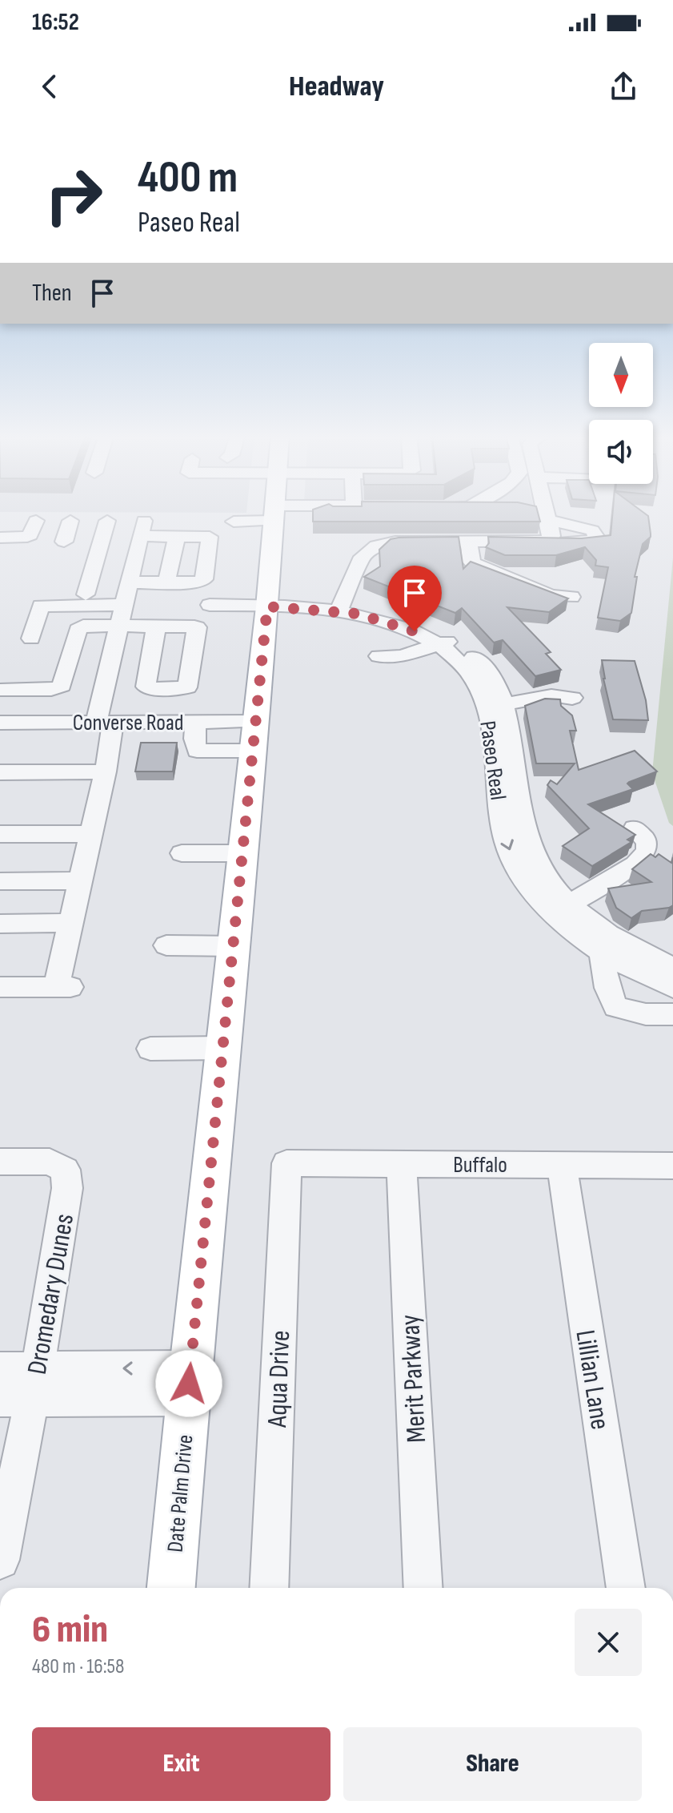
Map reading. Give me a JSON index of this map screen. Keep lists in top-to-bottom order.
{
  "streets": {
    "main road": ["Date Palm Drive"],
    "street": [
      "Converse Road",
      "Paseo Real",
      "Buffalo",
      "Dromedary Dunes",
      "Aqua Drive",
      "Merit Parkway",
      "Lillian Lane"
    ]
  },
  "crossings": [
    ["Converse Road", "Date Palm Drive"],
    ["Paseo Real", "Date Palm Drive"],
    ["Buffalo", "Aqua Drive"],
    ["Buffalo", "Merit Parkway"],
    ["Buffalo", "Lillian Lane"]
  ],
  "north": "bottom",
  "page": {
    "status": "16:52",
    "header": "Headway",
    "turn": ["400 m", "Paseo Real"],
    "then": "Then",
    "heading": ["6 min", "480 m · 16:58"],
    "buttons": ["Exit", "Share"]
  }
}
